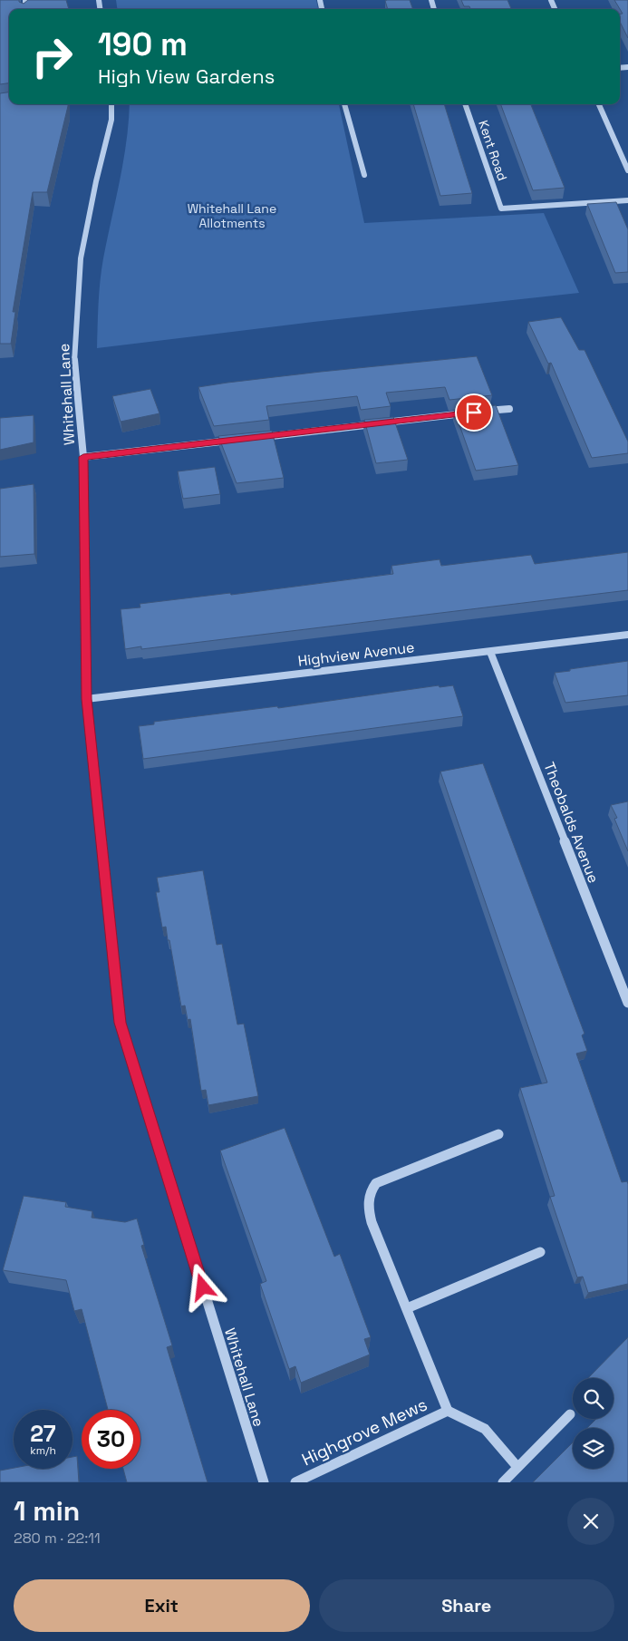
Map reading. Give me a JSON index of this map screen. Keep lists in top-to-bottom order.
{
  "streets": {
    "street": [
      "Kent Road",
      "Whitehall Lane",
      "Highview Avenue",
      "Theobalds Avenue",
      "Highgrove Mews"
    ]
  },
  "crossings": [
    ["Whitehall Lane", "Highview Avenue"],
    ["Highview Avenue", "Theobalds Avenue"]
  ],
  "parks": ["Whitehall Lane Allotments"],
  "page": {
    "turn": ["190 m", "High View Gardens"],
    "speed": "27 km/h",
    "limit": "30",
    "heading": ["1 min", "280 m · 22:11"],
    "buttons": ["Exit", "Share"]
  }
}
